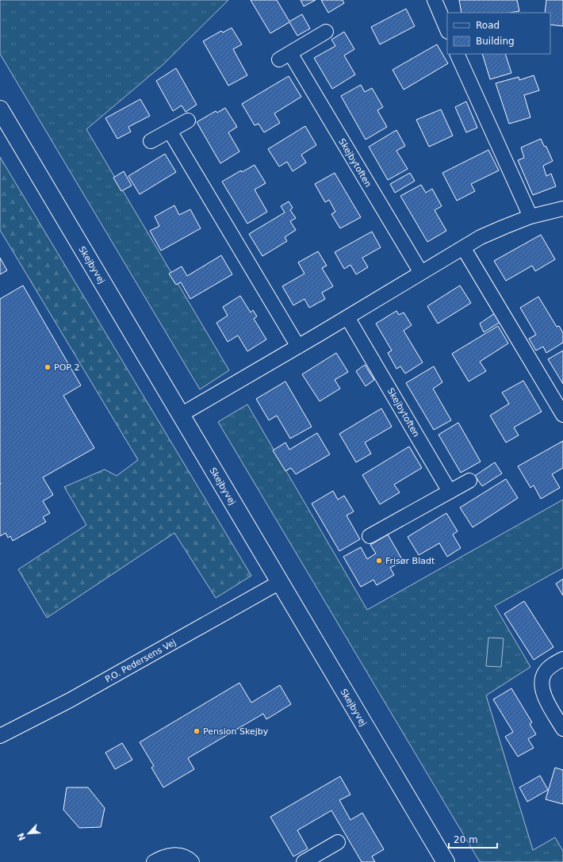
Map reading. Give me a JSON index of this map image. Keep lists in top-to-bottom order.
{
  "streets": {
    "street": ["Skejbytoften", "Skejbyvej", "P.O. Pedersens Vej"]
  },
  "crossings": [
    ["Skejbyvej", "P.O. Pedersens Vej"]
  ],
  "places": ["POP 2", "Frisør Bladt", "Pension Skejby"],
  "legend": ["Road", "Building"],
  "scale_bar": "20 m",
  "north": "bottom left"
}
